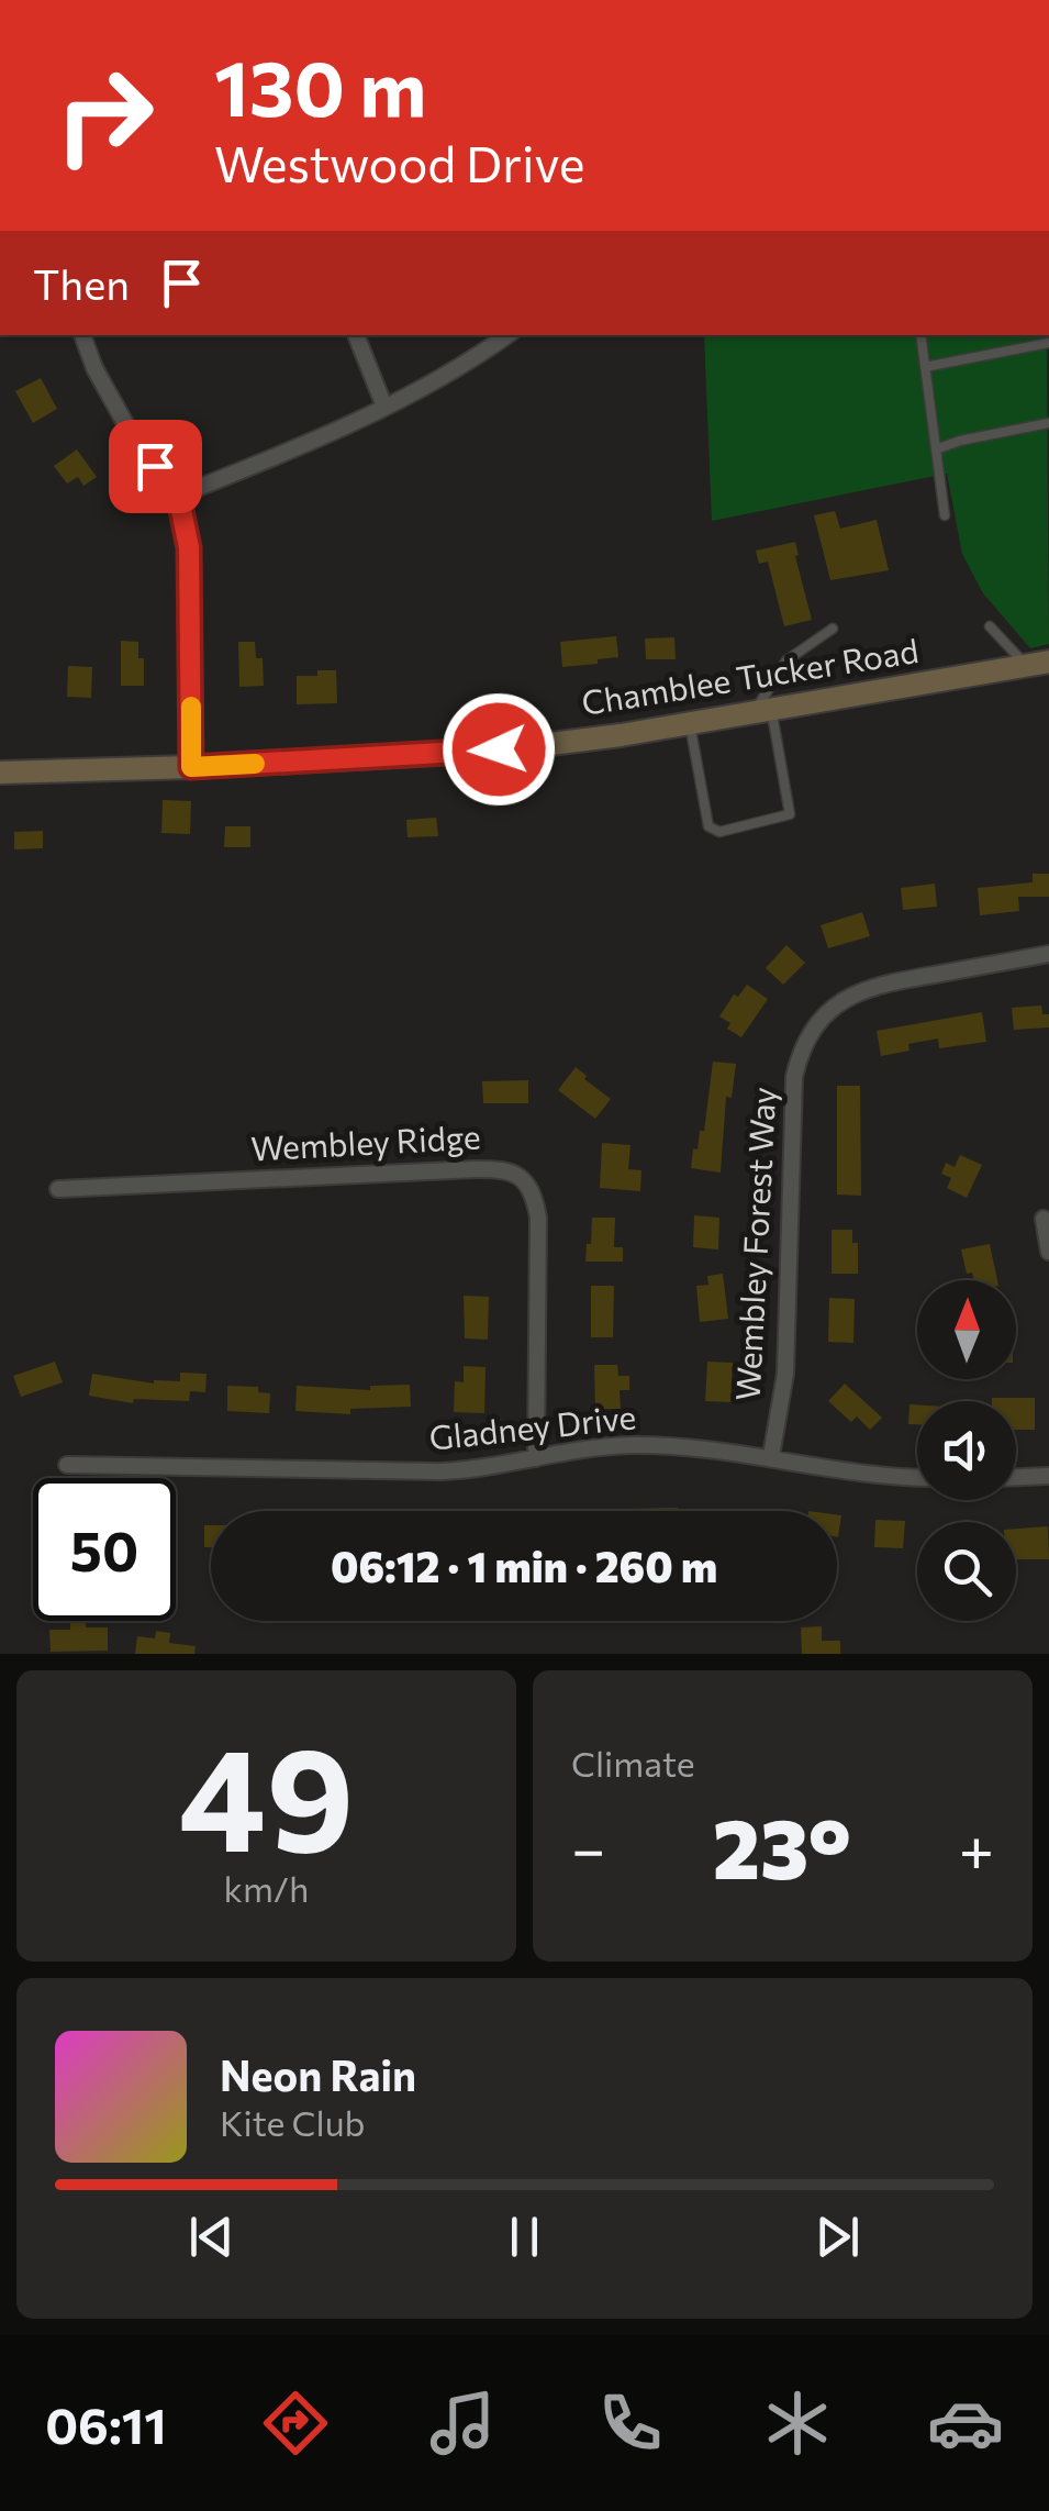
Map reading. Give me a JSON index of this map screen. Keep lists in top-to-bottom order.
{
  "streets": {
    "main road": ["Chamblee Tucker Road"],
    "street": ["Wembley Ridge", "Wembley Forest Way", "Gladney Drive"]
  },
  "crossings": [
    ["Wembley Ridge", "Gladney Drive"],
    ["Wembley Forest Way", "Gladney Drive"]
  ],
  "north": "top",
  "page": {
    "turn": ["130 m", "Westwood Drive"],
    "then": "Then",
    "limit": "50",
    "trip": "06:12 · 1 min · 260 m",
    "tile": [
      ["49", "km/h"],
      "Climate"
    ],
    "heat": ["−", "23°", "+"],
    "song": ["Neon Rain", "Kite Club"],
    "tabs": "06:11"
  }
}
